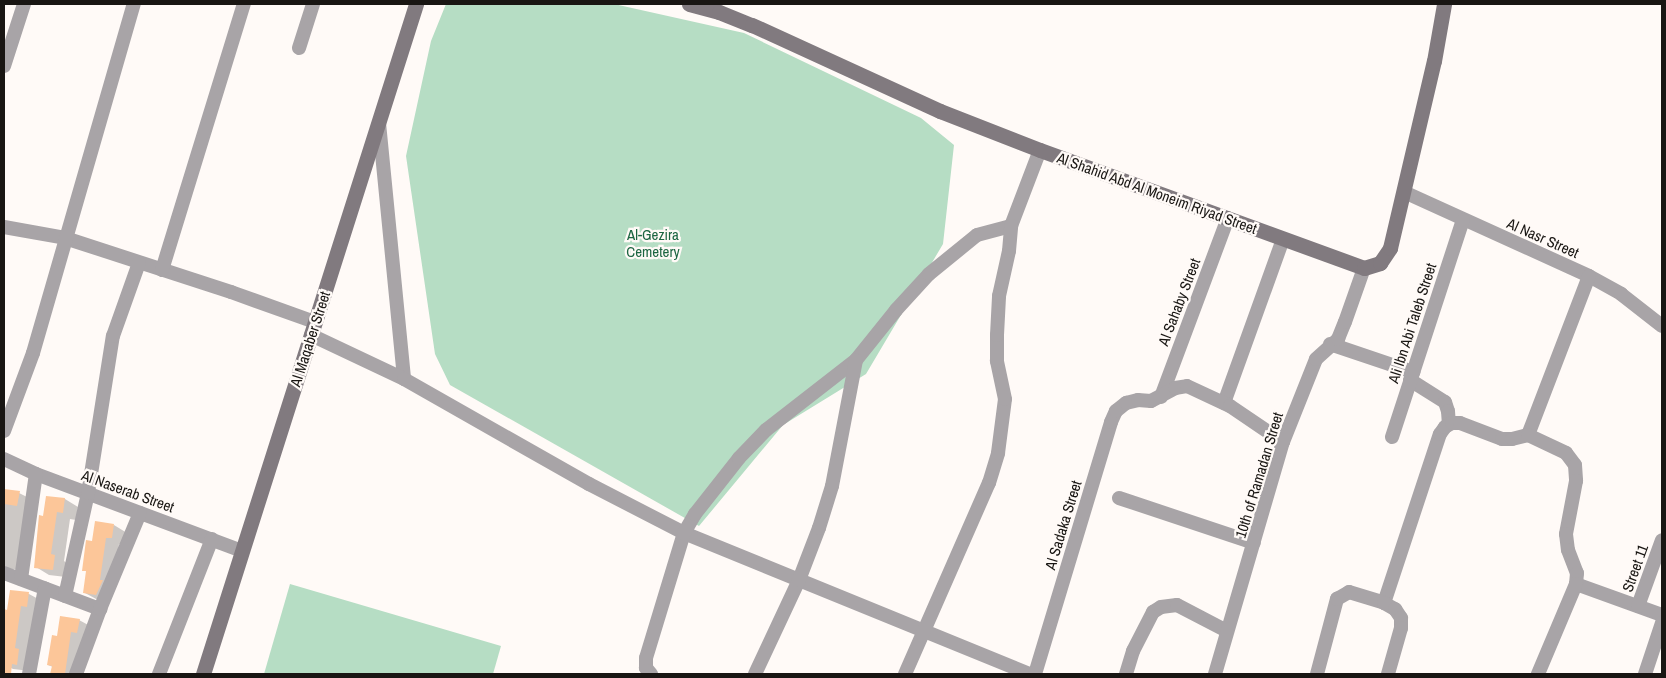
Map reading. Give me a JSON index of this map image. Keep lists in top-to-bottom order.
{
  "streets": {
    "street": [
      "Al Shahid Abd Al Moneim Riyad Street",
      "Al Nasr Street",
      "Al Sahaby Street",
      "Ali Ibn Abi Taleb Street",
      "Al Maqaber Street",
      "10th of Ramadan Street",
      "Al Naserab Street",
      "Al Sadaka Street",
      "Street 11"
    ]
  },
  "crossings": [
    ["Al Shahid Abd Al Moneim Riyad Street", "Al Sahaby Street"],
    ["Al Shahid Abd Al Moneim Riyad Street", "10th of Ramadan Street"],
    ["Al Nasr Street", "Ali Ibn Abi Taleb Street"],
    ["Al Sahaby Street", "Al Sadaka Street"],
    ["Al Maqaber Street", "Al Naserab Street"],
    ["10th of Ramadan Street", "Al Sadaka Street"]
  ],
  "parks": ["Al-Gezira Cemetery"]
}
